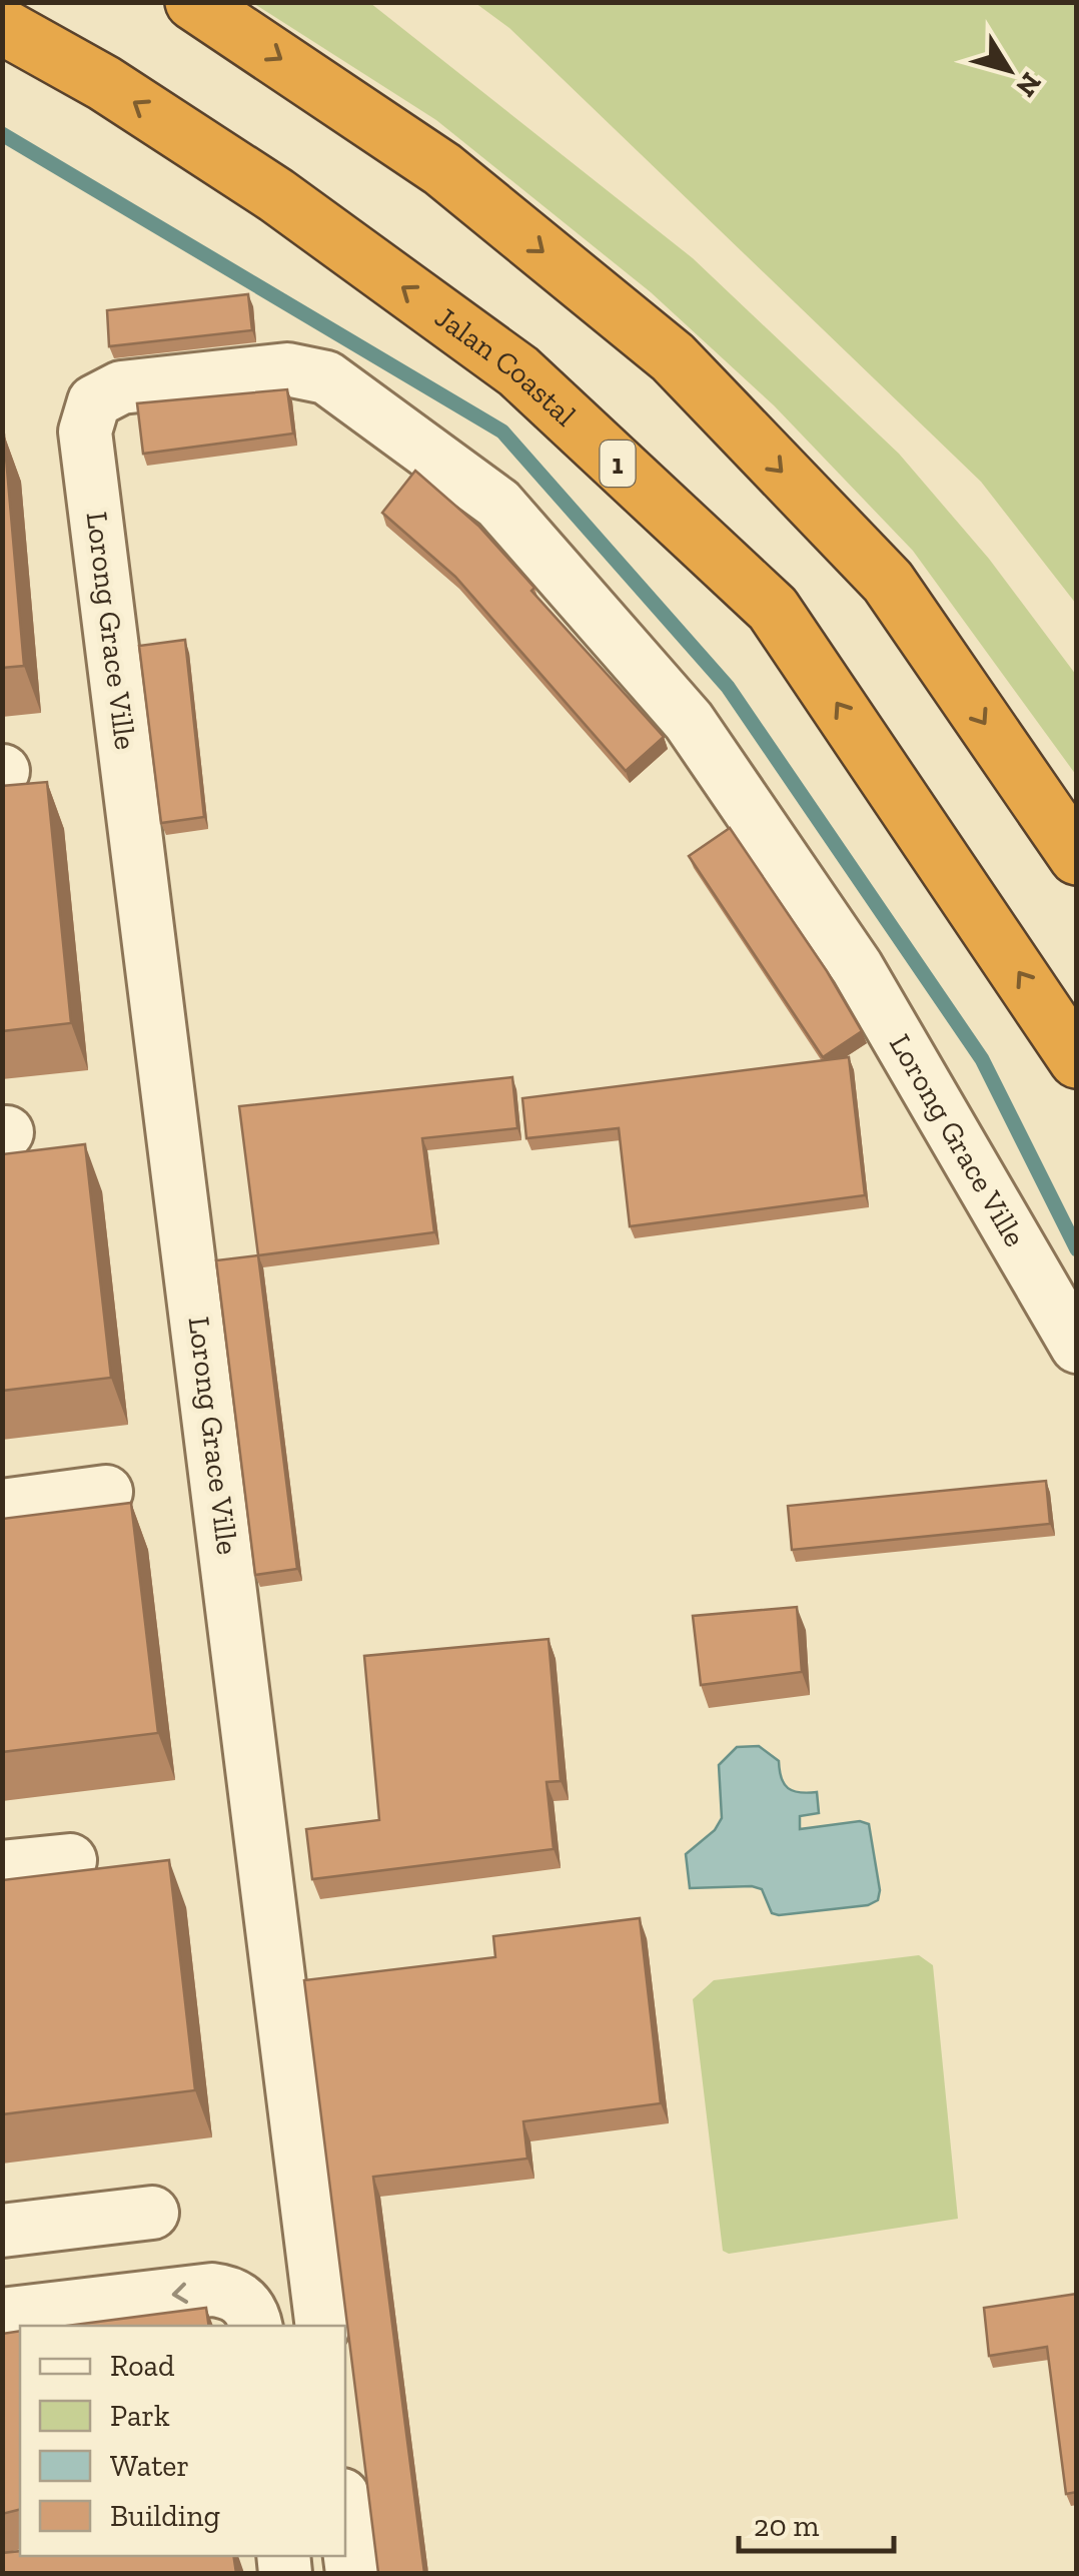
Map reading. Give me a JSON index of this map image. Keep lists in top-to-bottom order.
{
  "streets": {
    "highway": ["Jalan Coastal", "1"],
    "street": ["Lorong Grace Ville"]
  },
  "legend": [
    "Road",
    "Park",
    "Water",
    "Building"
  ],
  "scale_bar": "20 m",
  "north": "bottom right"
}
